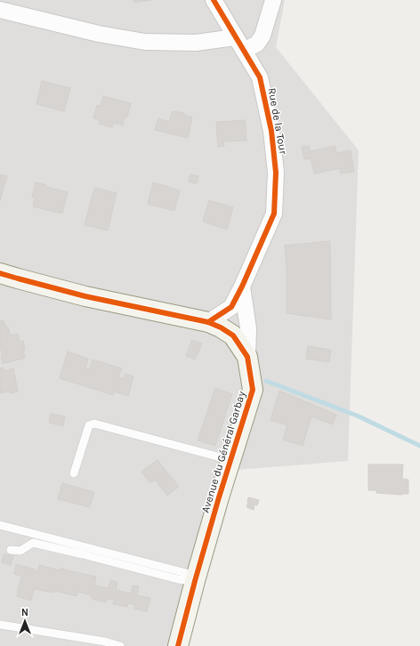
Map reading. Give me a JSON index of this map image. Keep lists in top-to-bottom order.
{
  "streets": {
    "main road": ["Avenue du Général Garbay"],
    "street": ["Rue de la Tour"]
  },
  "crossings": [
    ["Rue de la Tour", "Avenue du Général Garbay"]
  ],
  "north": "top"
}
